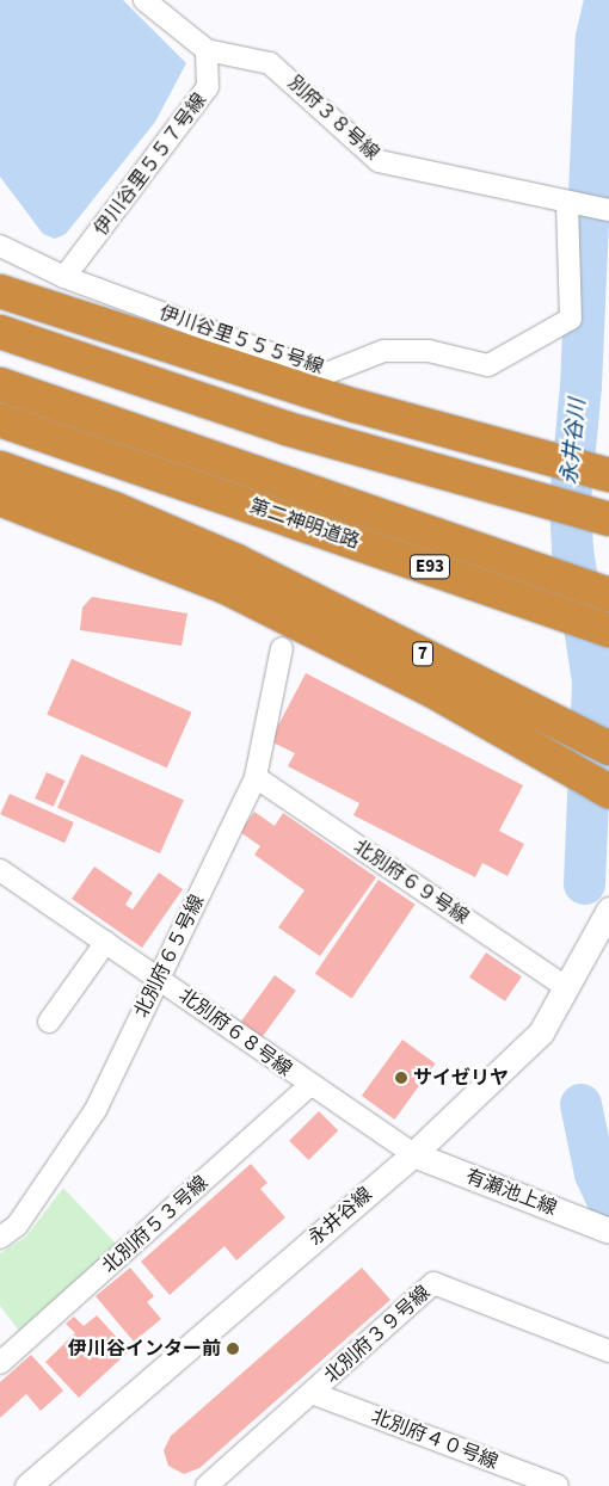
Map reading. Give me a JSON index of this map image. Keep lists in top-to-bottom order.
{
  "streets": {
    "highway": ["第二神明道路", "E93", "7"],
    "street": [
      "別府３８号線",
      "伊川谷里５５７号線",
      "伊川谷里５５５号線",
      "北別府６９号線",
      "北別府６５号線",
      "北別府６８号線",
      "有瀬池上線",
      "永井谷線",
      "北別府５３号線",
      "北別府３９号線",
      "北別府４０号線"
    ]
  },
  "crossings": [
    ["別府３８号線", "伊川谷里５５７号線"],
    ["別府３８号線", "伊川谷里５５５号線"],
    ["伊川谷里５５７号線", "伊川谷里５５５号線"],
    ["北別府６９号線", "北別府６５号線"],
    ["北別府６９号線", "永井谷線"],
    ["北別府６５号線", "北別府６８号線"],
    ["北別府６８号線", "有瀬池上線"],
    ["北別府６８号線", "永井谷線"],
    ["北別府６８号線", "北別府５３号線"],
    ["有瀬池上線", "永井谷線"],
    ["北別府３９号線", "北別府４０号線"]
  ],
  "water": ["永井谷川"],
  "places": ["サイゼリヤ", "伊川谷インター前"]
}
